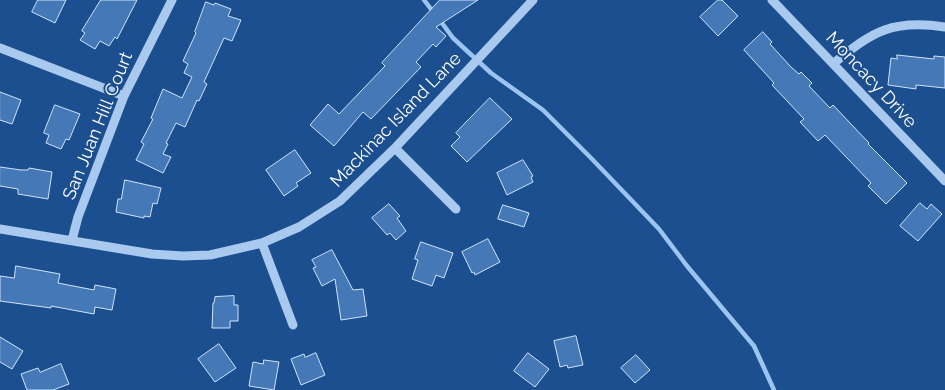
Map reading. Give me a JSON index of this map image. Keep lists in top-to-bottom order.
{
  "streets": {
    "street": ["Moncacy Drive", "Mackinac Island Lane", "San Juan Hill Court"]
  },
  "crossings": [
    ["Mackinac Island Lane", "San Juan Hill Court"]
  ]
}
